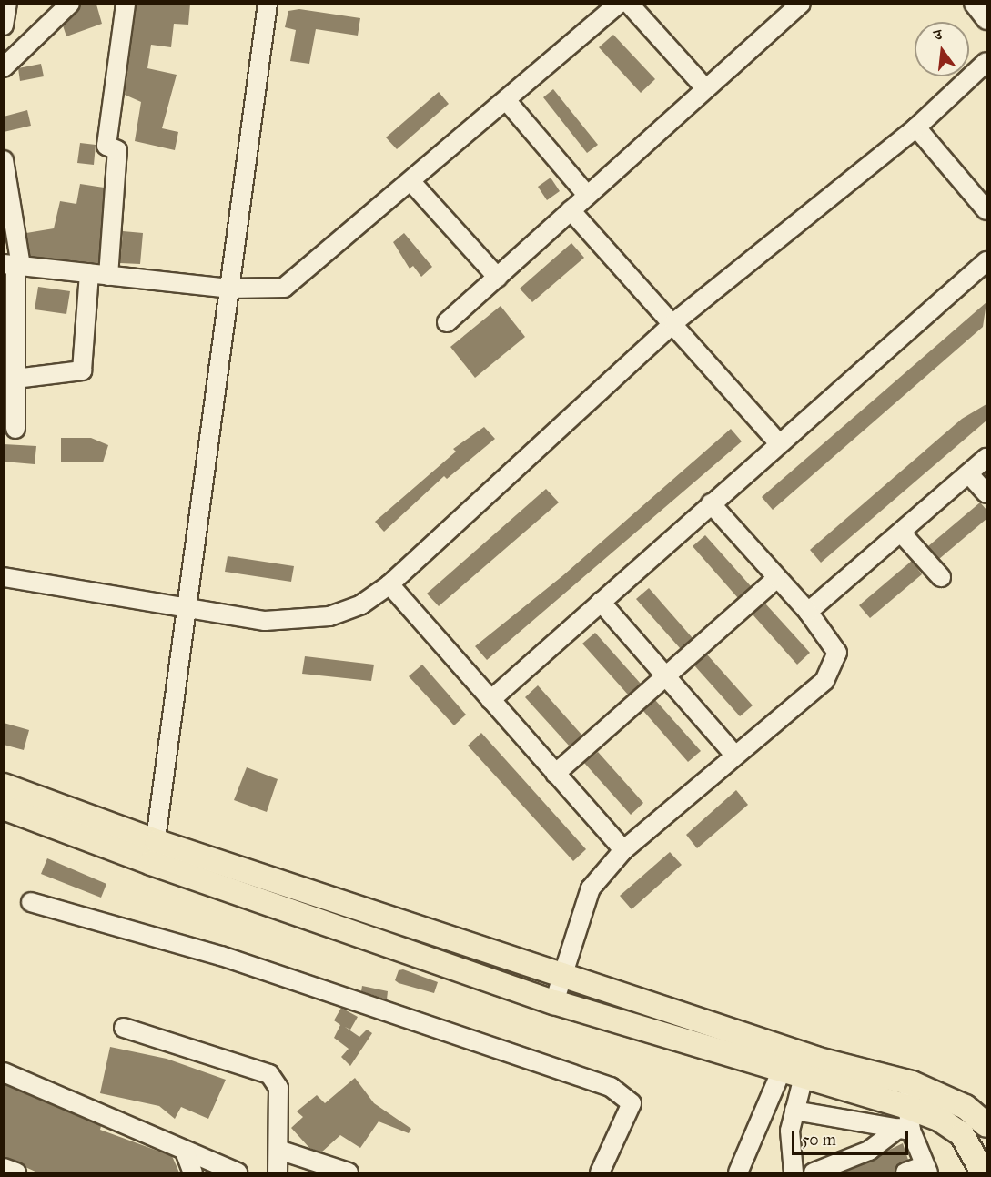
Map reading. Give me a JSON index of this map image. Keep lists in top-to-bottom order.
{
  "scale_bar": "50 m",
  "north": "top"
}
